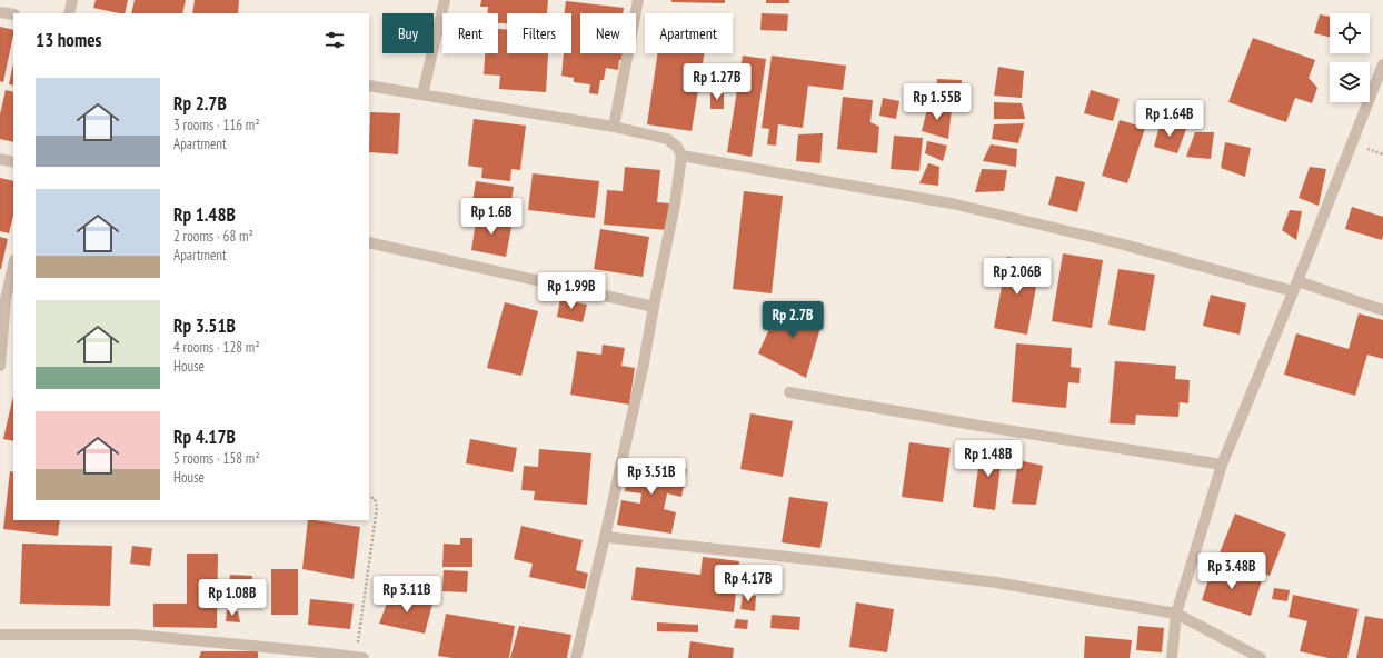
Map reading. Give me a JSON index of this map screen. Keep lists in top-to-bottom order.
{
  "page": {
    "chip": [
      "Buy",
      "Rent",
      "Filters",
      "New",
      "Apartment"
    ],
    "heading": "13 homes",
    "price": [
      "Rp 1.27B",
      "Rp 1.55B",
      "Rp 1.64B",
      "Rp 1.6B",
      "Rp 2.06B",
      "Rp 1.99B",
      "Rp 2.7B",
      "Rp 1.48B",
      "Rp 3.51B",
      "Rp 3.48B",
      "Rp 4.17B",
      "Rp 3.11B",
      "Rp 1.08B"
    ],
    "list": [
      {
        "name": "Rp 2.7B",
        "note": "3 rooms · 116 m² · Apartment"
      },
      {
        "name": "Rp 1.48B",
        "note": "2 rooms · 68 m² · Apartment"
      },
      {
        "name": "Rp 3.51B",
        "note": "4 rooms · 128 m² · House"
      },
      {
        "name": "Rp 4.17B",
        "note": "5 rooms · 158 m² · House"
      }
    ]
  }
}
